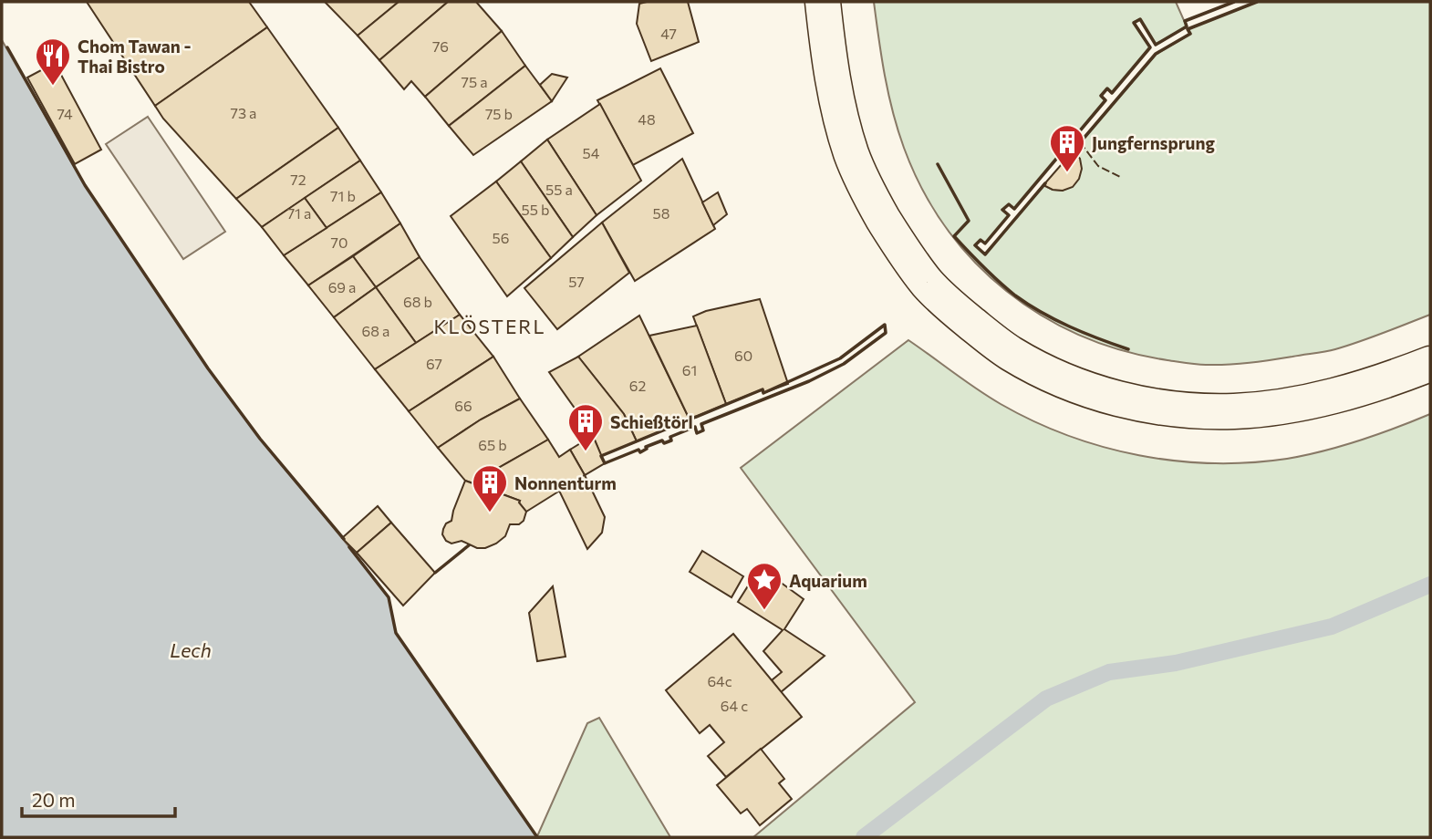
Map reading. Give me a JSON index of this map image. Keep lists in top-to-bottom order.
{
  "districts": ["KLÖSTERL"],
  "water": ["Lech"],
  "places": {
    "restaurant": ["Chom Tawan - Thai Bistro"],
    "building": ["Jungfernsprung", "Schießtörl", "Nonnenturm"],
    "place": ["Aquarium"]
  },
  "house_numbers": [
    "47",
    "76",
    "75 a",
    "73 a",
    "74",
    "75 b",
    "48",
    "54",
    "72",
    "55 a",
    "71 b",
    "55 b",
    "71 a",
    "58",
    "56",
    "70",
    "57",
    "69 a",
    "68 b",
    "68 a",
    "60",
    "67",
    "61",
    "62",
    "66",
    "65 b",
    "64c",
    "64 c"
  ],
  "scale_bar": "20 m"
}
